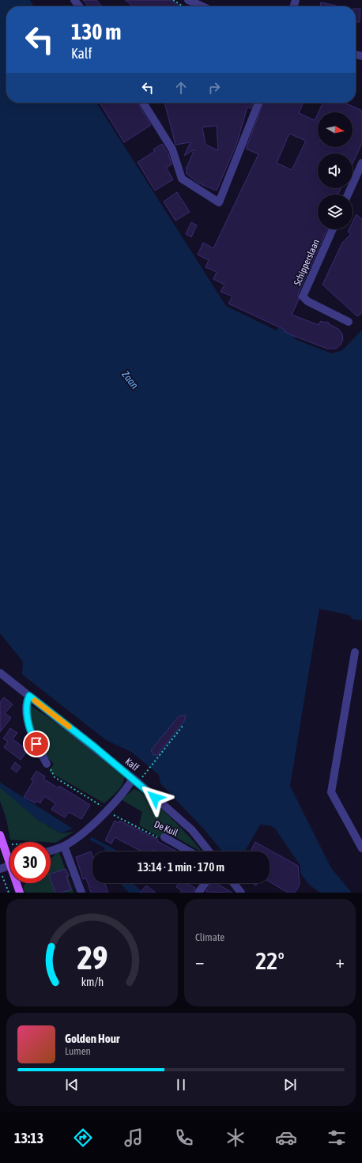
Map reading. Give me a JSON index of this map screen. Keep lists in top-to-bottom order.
{
  "streets": {
    "street": ["Schipperslaan", "Kalf", "De Kuil"]
  },
  "water": ["Zaan"],
  "north": "right",
  "page": {
    "turn": ["130 m", "Kalf"],
    "limit": "30",
    "trip": "13:14 · 1 min · 170 m",
    "tile": "Climate",
    "heat": ["−", "22°", "+"],
    "song": ["Golden Hour", "Lumen"],
    "tabs": "13:13",
    "gauge": ["29", "km/h"]
  }
}
